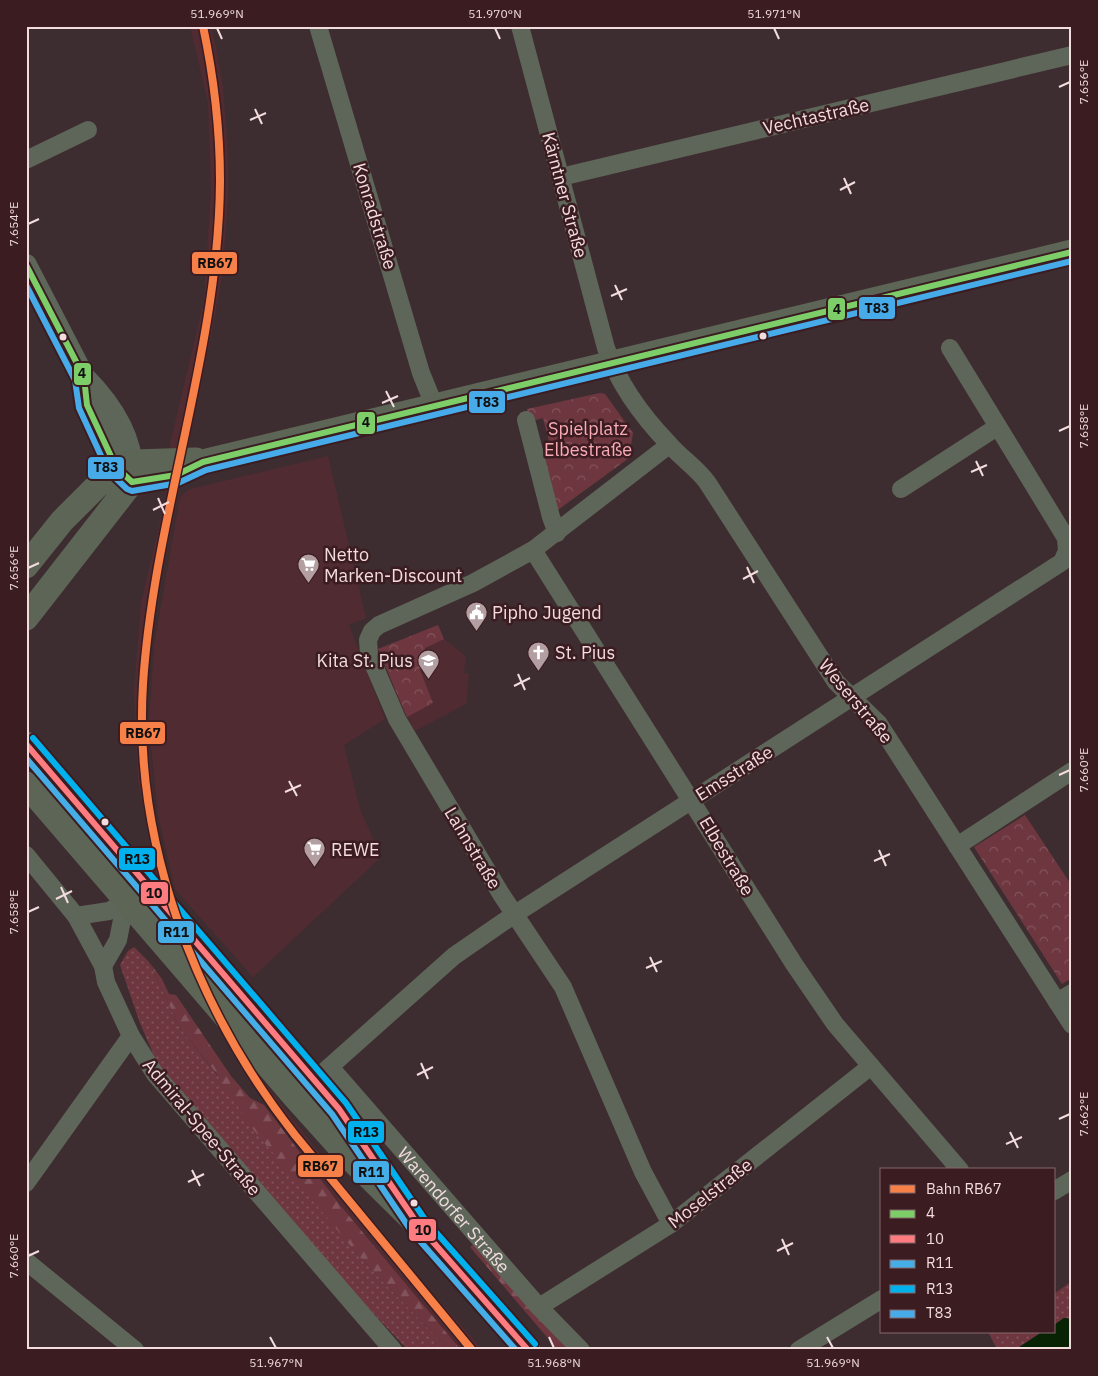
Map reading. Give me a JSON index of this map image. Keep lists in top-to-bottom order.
{
  "streets": {
    "main road": ["Warendorfer Straße"],
    "street": [
      "Vechtastraße",
      "Kärntner Straße",
      "Konradstraße",
      "Weserstraße",
      "Emsstraße",
      "Lahnstraße",
      "Elbestraße",
      "Admiral-Spee-Straße",
      "Moselstraße"
    ]
  },
  "crossings": [
    ["Vechtastraße", "Kärntner Straße"],
    ["Kärntner Straße", "Weserstraße"],
    ["Weserstraße", "Emsstraße"],
    ["Emsstraße", "Lahnstraße"],
    ["Emsstraße", "Elbestraße"],
    ["Emsstraße", "Warendorfer Straße"],
    ["Lahnstraße", "Elbestraße"],
    ["Lahnstraße", "Moselstraße"],
    ["Elbestraße", "Moselstraße"],
    ["Moselstraße", "Warendorfer Straße"]
  ],
  "parks": ["Spielplatz Elbestraße"],
  "places": {
    "supermarket": ["Netto Marken-Discount", "REWE"],
    "public building": ["Pipho Jugend"],
    "church": ["St. Pius"],
    "school or university": ["Kita St. Pius"]
  },
  "lines": [
    "rail line RB67",
    "transit line 4",
    "transit line T83",
    "transit line R13",
    "transit line 10",
    "transit line R11"
  ],
  "legend": [
    "Bahn RB67",
    "4",
    "10",
    "R11",
    "R13",
    "T83"
  ],
  "coordinates": [
    "51.969°N",
    "51.970°N",
    "51.971°N",
    "7.656°E",
    "7.654°E",
    "7.658°E",
    "7.660°E",
    "7.662°E",
    "51.967°N",
    "51.968°N"
  ]
}
